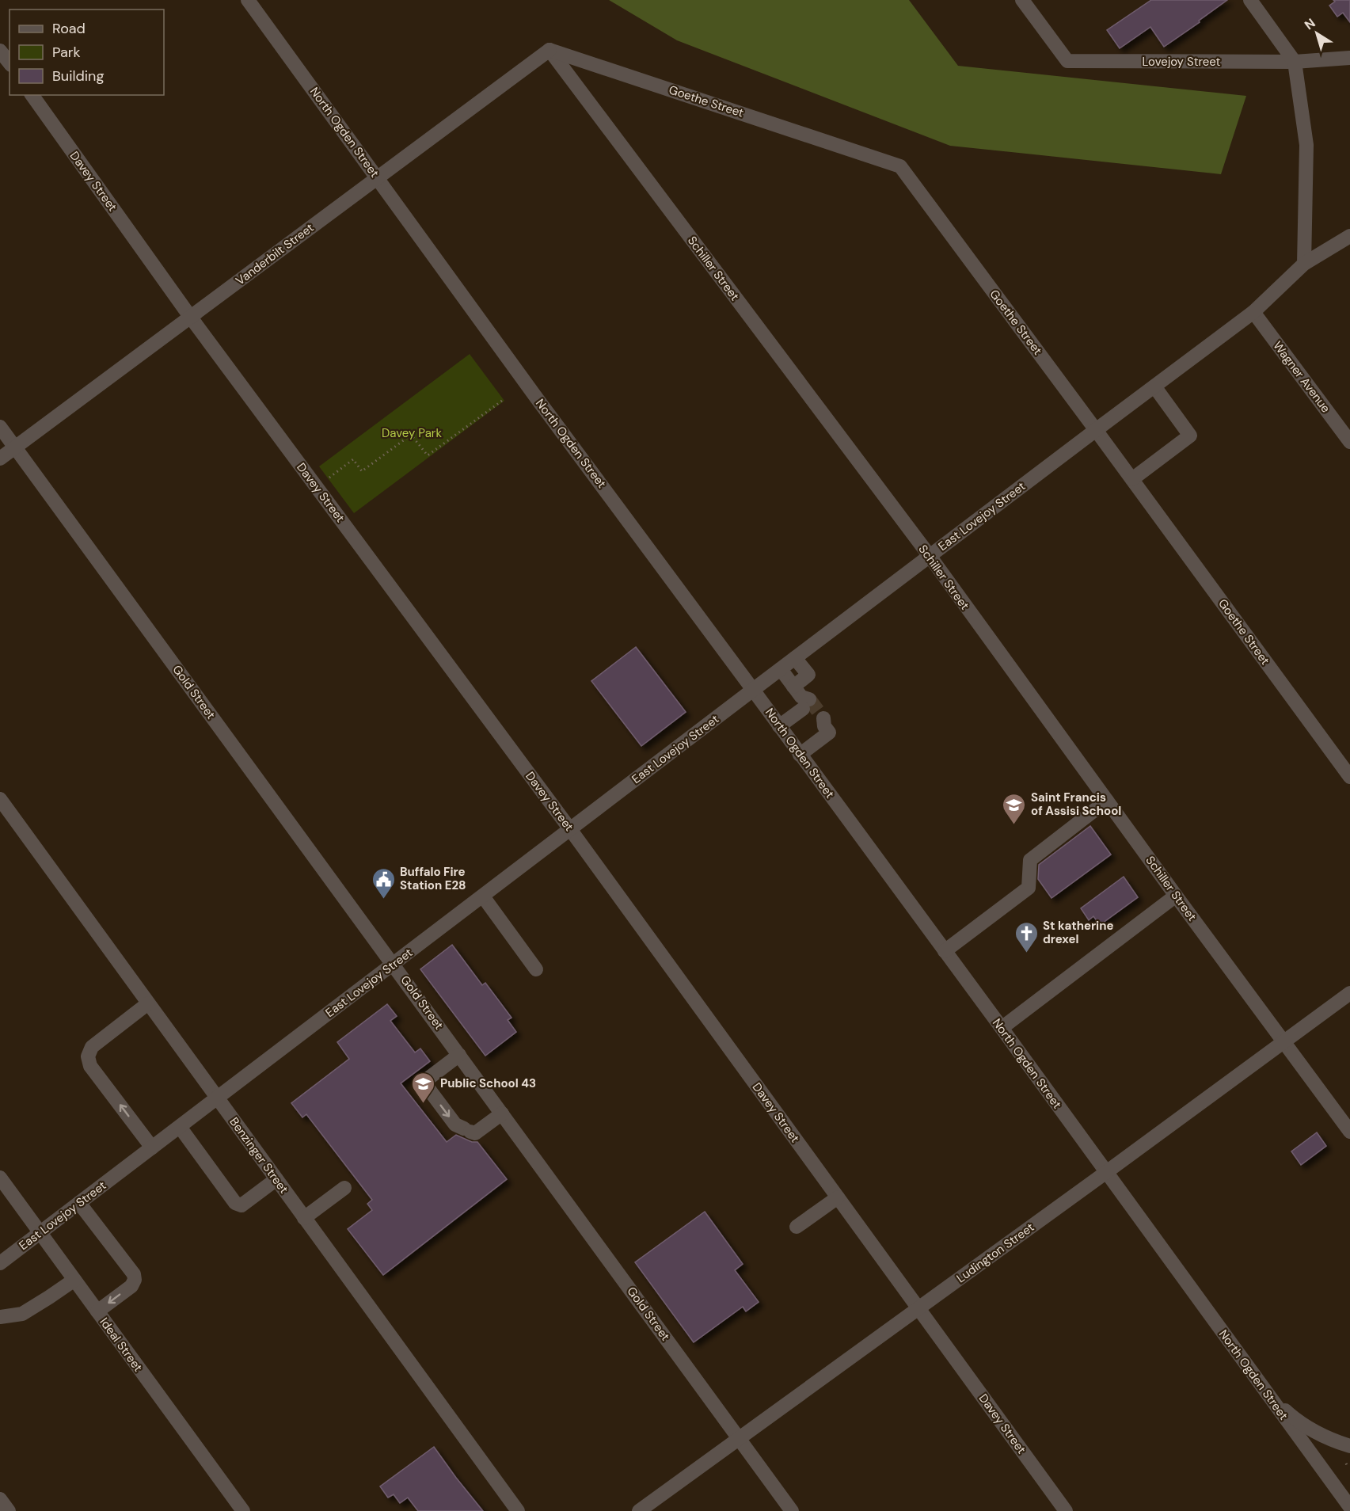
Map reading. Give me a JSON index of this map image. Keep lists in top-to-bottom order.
{
  "streets": {
    "street": [
      "Lovejoy Street",
      "Goethe Street",
      "North Ogden Street",
      "Davey Street",
      "Vanderbilt Street",
      "Schiller Street",
      "Wagner Avenue",
      "East Lovejoy Street",
      "Gold Street",
      "Benzinger Street",
      "Ludington Street",
      "Ideal Street"
    ]
  },
  "crossings": [
    ["Goethe Street", "Vanderbilt Street"],
    ["Goethe Street", "Schiller Street"],
    ["Goethe Street", "East Lovejoy Street"],
    ["North Ogden Street", "Vanderbilt Street"],
    ["North Ogden Street", "East Lovejoy Street"],
    ["North Ogden Street", "Ludington Street"],
    ["Davey Street", "Vanderbilt Street"],
    ["Davey Street", "East Lovejoy Street"],
    ["Davey Street", "Ludington Street"],
    ["Vanderbilt Street", "Schiller Street"],
    ["Vanderbilt Street", "Gold Street"],
    ["Schiller Street", "East Lovejoy Street"],
    ["Schiller Street", "Ludington Street"],
    ["Wagner Avenue", "East Lovejoy Street"],
    ["East Lovejoy Street", "Gold Street"],
    ["East Lovejoy Street", "Benzinger Street"],
    ["East Lovejoy Street", "Ideal Street"],
    ["Gold Street", "Ludington Street"]
  ],
  "parks": ["Davey Park"],
  "places": {
    "school or university": ["Saint Francis of Assisi School", "Public School 43"],
    "public building": ["Buffalo Fire Station E28"],
    "church": ["St katherine drexel"]
  },
  "legend": ["Road", "Park", "Building"],
  "north": "top left"
}
